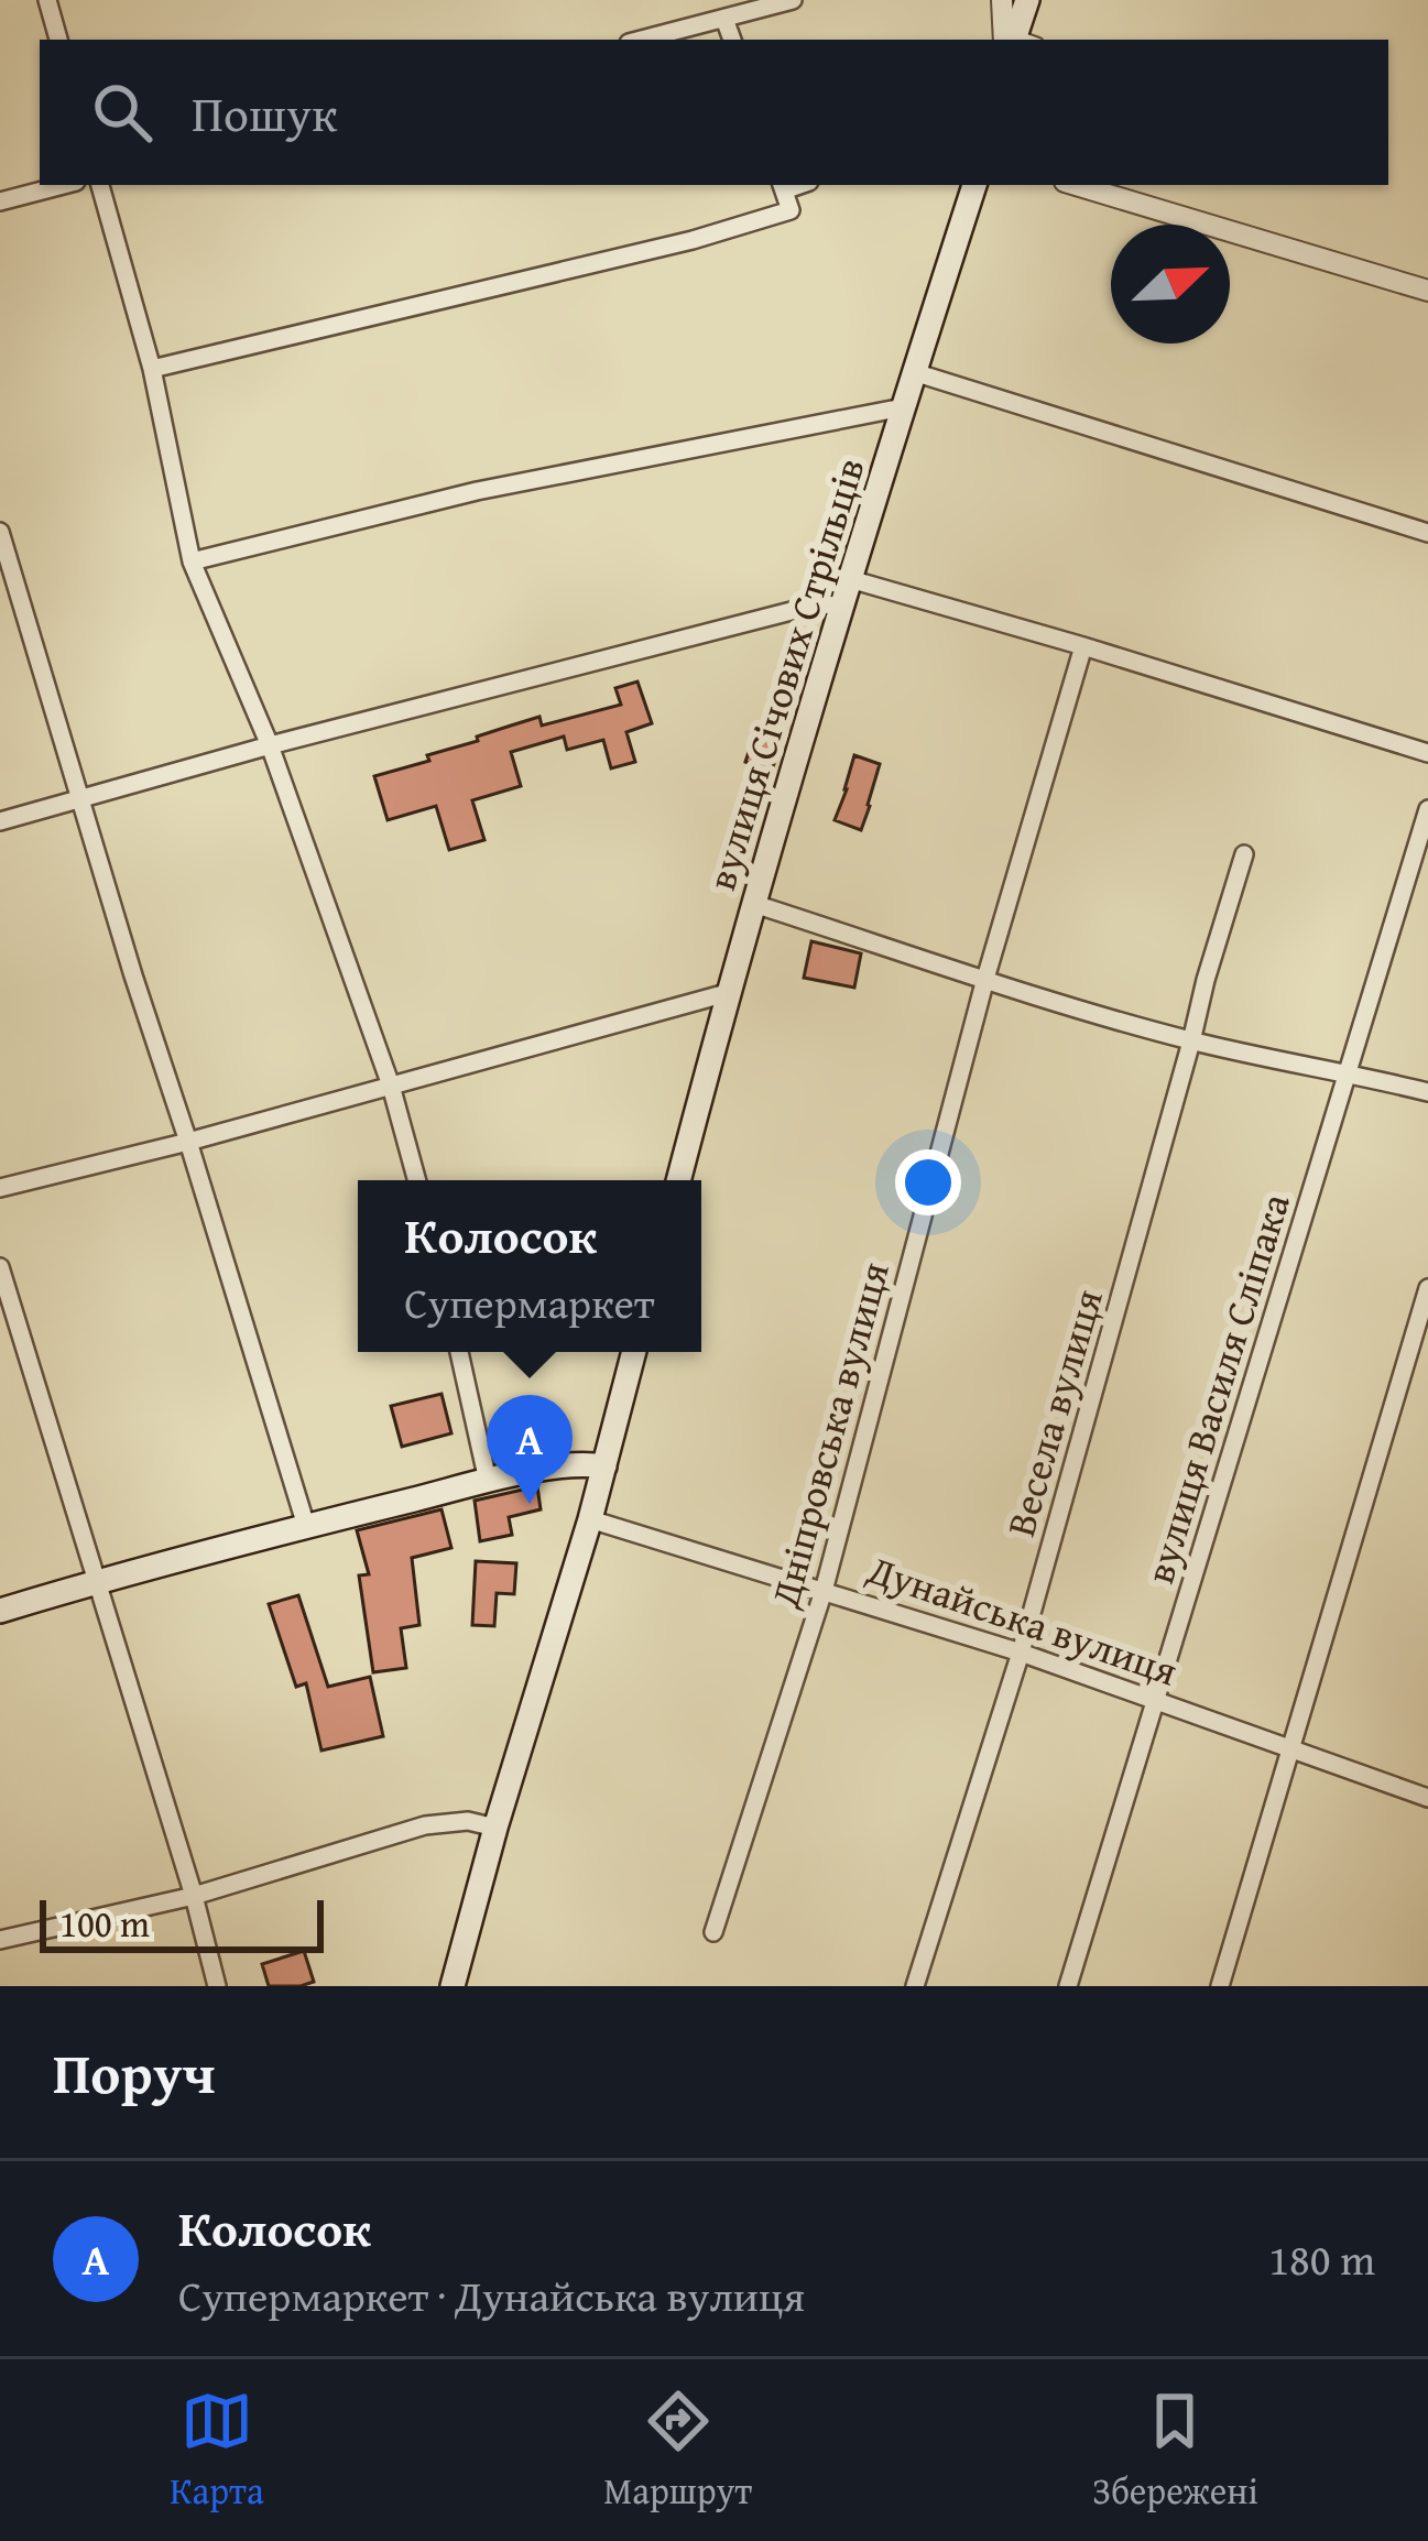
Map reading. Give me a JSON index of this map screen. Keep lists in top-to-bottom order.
{
  "streets": {
    "main road": ["вулиця Січових Стрільців"],
    "street": [
      "вулиця Василя Сліпака",
      "Весела вулиця",
      "Дніпровська вулиця",
      "Дунайська вулиця"
    ]
  },
  "crossings": [
    ["вулиця Василя Сліпака", "Дунайська вулиця"],
    ["Весела вулиця", "Дунайська вулиця"],
    ["Дніпровська вулиця", "Дунайська вулиця"]
  ],
  "scale_bar": "100 m",
  "north": "top right",
  "page": {
    "search": "Пошук",
    "popup": ["Колосок", "Супермаркет"],
    "pins": "A",
    "scale": "100 m",
    "heading": "Поруч",
    "list": [
      {
        "mark": "A",
        "name": "Колосок",
        "note": "Супермаркет · Дунайська вулиця",
        "value": "180 m"
      }
    ],
    "nav": ["Карта", "Маршрут", "Збережені"]
  }
}
